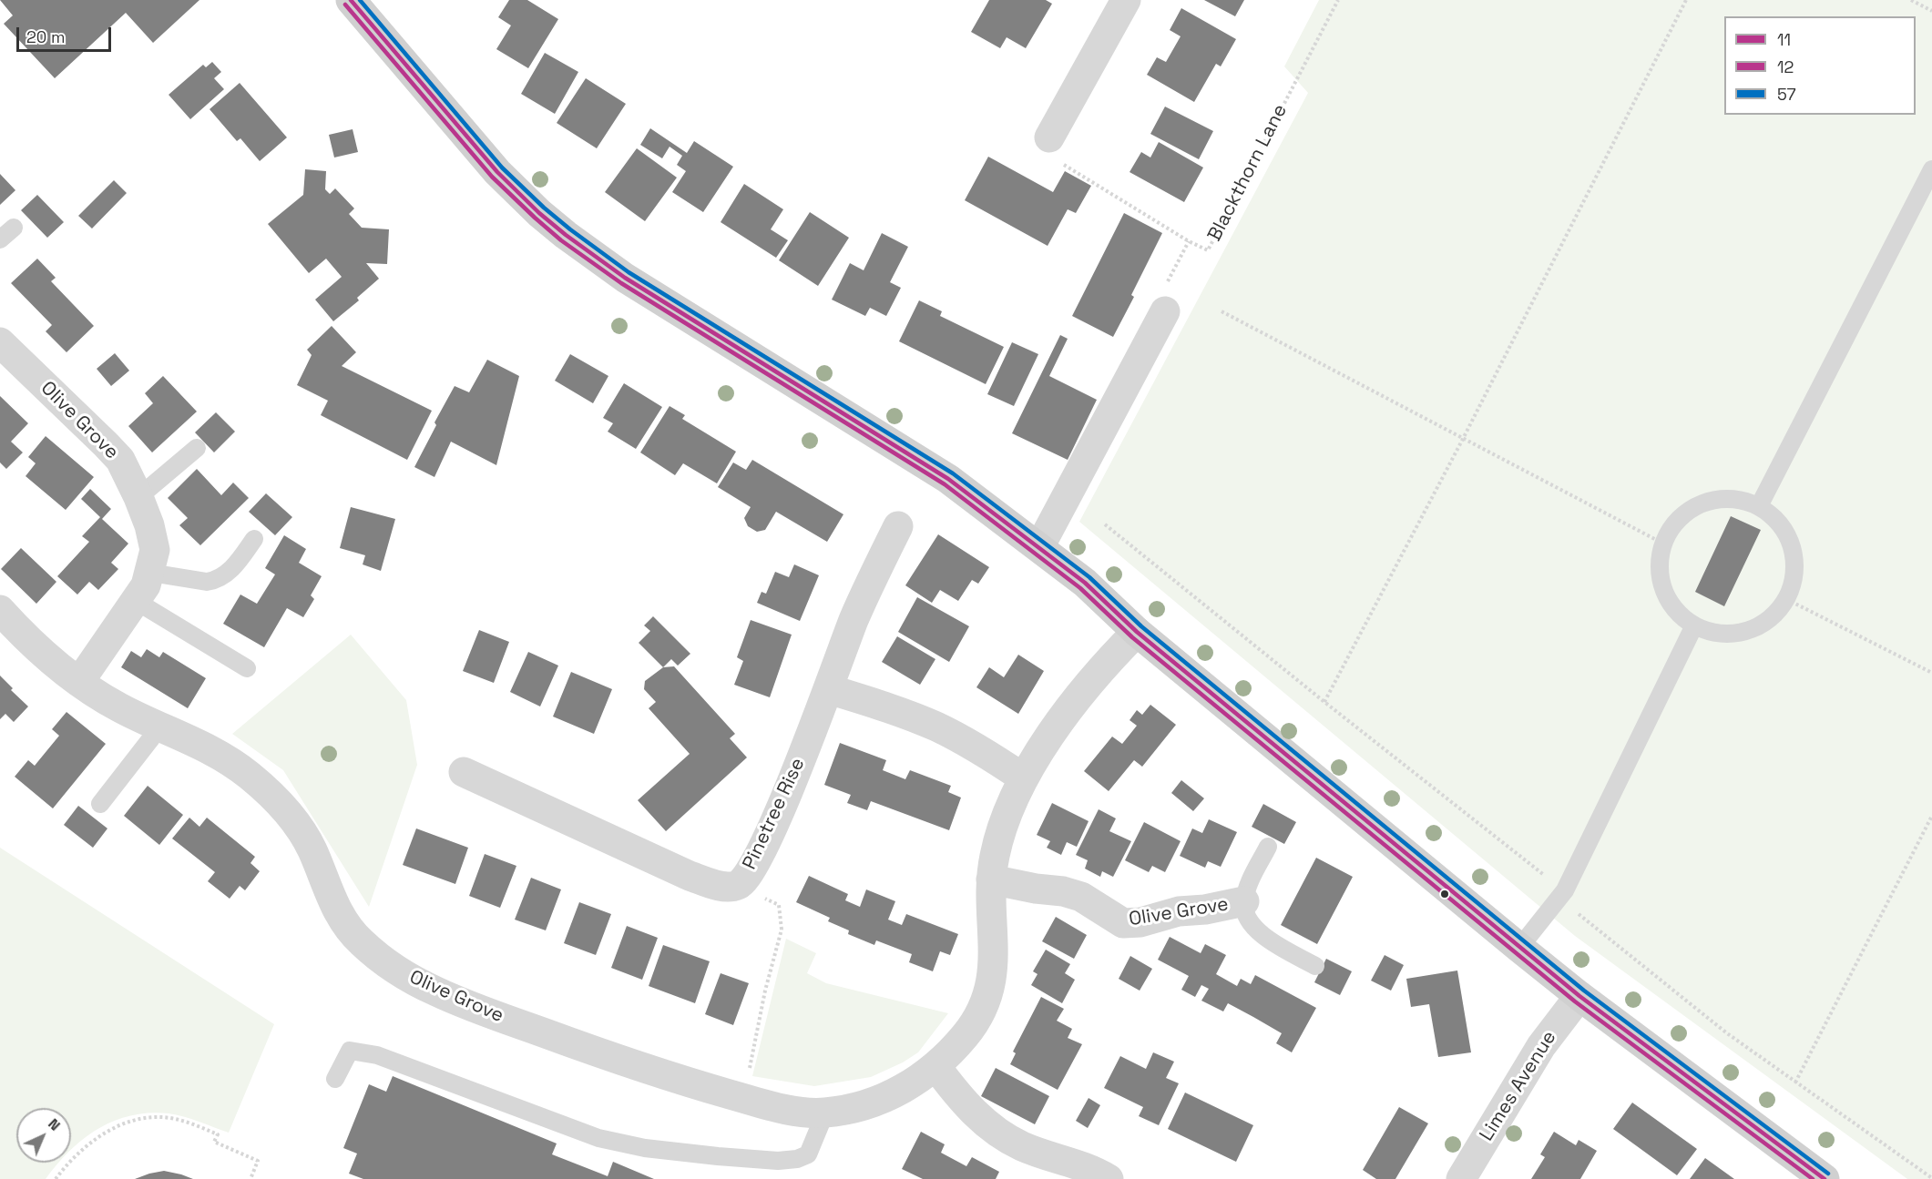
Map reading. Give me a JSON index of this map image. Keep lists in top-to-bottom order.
{
  "streets": {
    "street": ["Olive Grove", "Pinetree Rise", "Limes Avenue"],
    "path": ["Blackthorn Lane"]
  },
  "lines": ["transit line 11", "transit line 57", "transit line 12"],
  "legend": ["11", "12", "57"],
  "scale_bar": "20 m",
  "north": "top right"
}
